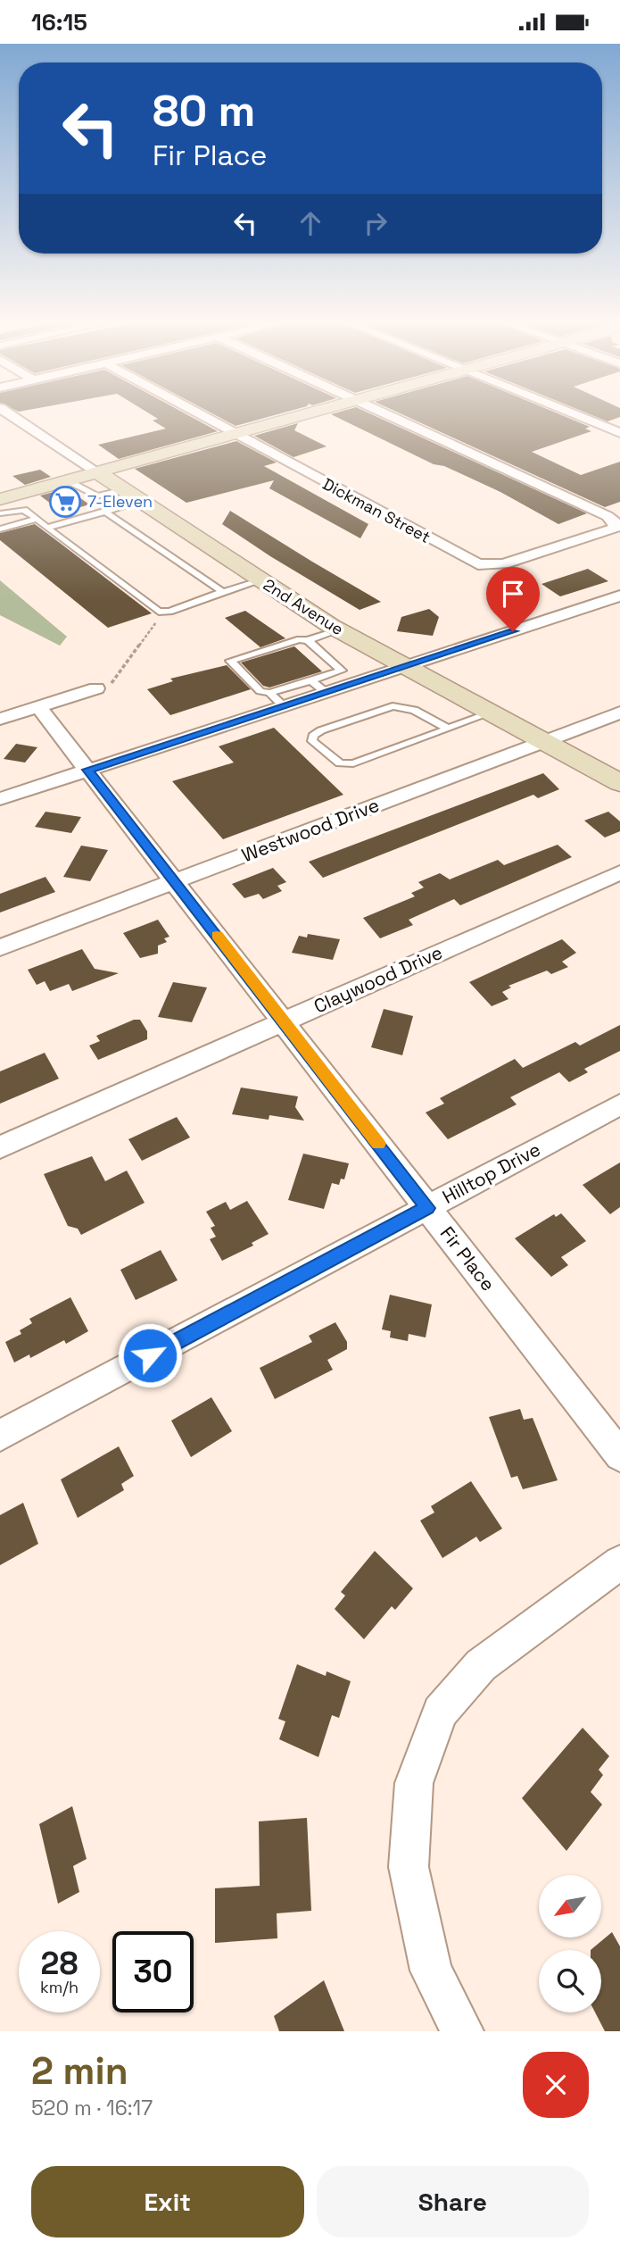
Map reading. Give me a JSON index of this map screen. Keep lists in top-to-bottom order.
{
  "streets": {
    "street": [
      "Dickman Street",
      "2nd Avenue",
      "Westwood Drive",
      "Claywood Drive",
      "Hilltop Drive",
      "Fir Place"
    ]
  },
  "crossings": [
    ["2nd Avenue", "Westwood Drive"],
    ["Westwood Drive", "Fir Place"],
    ["Claywood Drive", "Fir Place"],
    ["Hilltop Drive", "Fir Place"]
  ],
  "places": {
    "supermarket": ["7-Eleven"]
  },
  "north": "bottom left",
  "page": {
    "status": "16:15",
    "turn": ["80 m", "Fir Place"],
    "speed": "28 km/h",
    "limit": "30",
    "heading": ["2 min", "520 m · 16:17"],
    "buttons": ["Exit", "Share"]
  }
}
